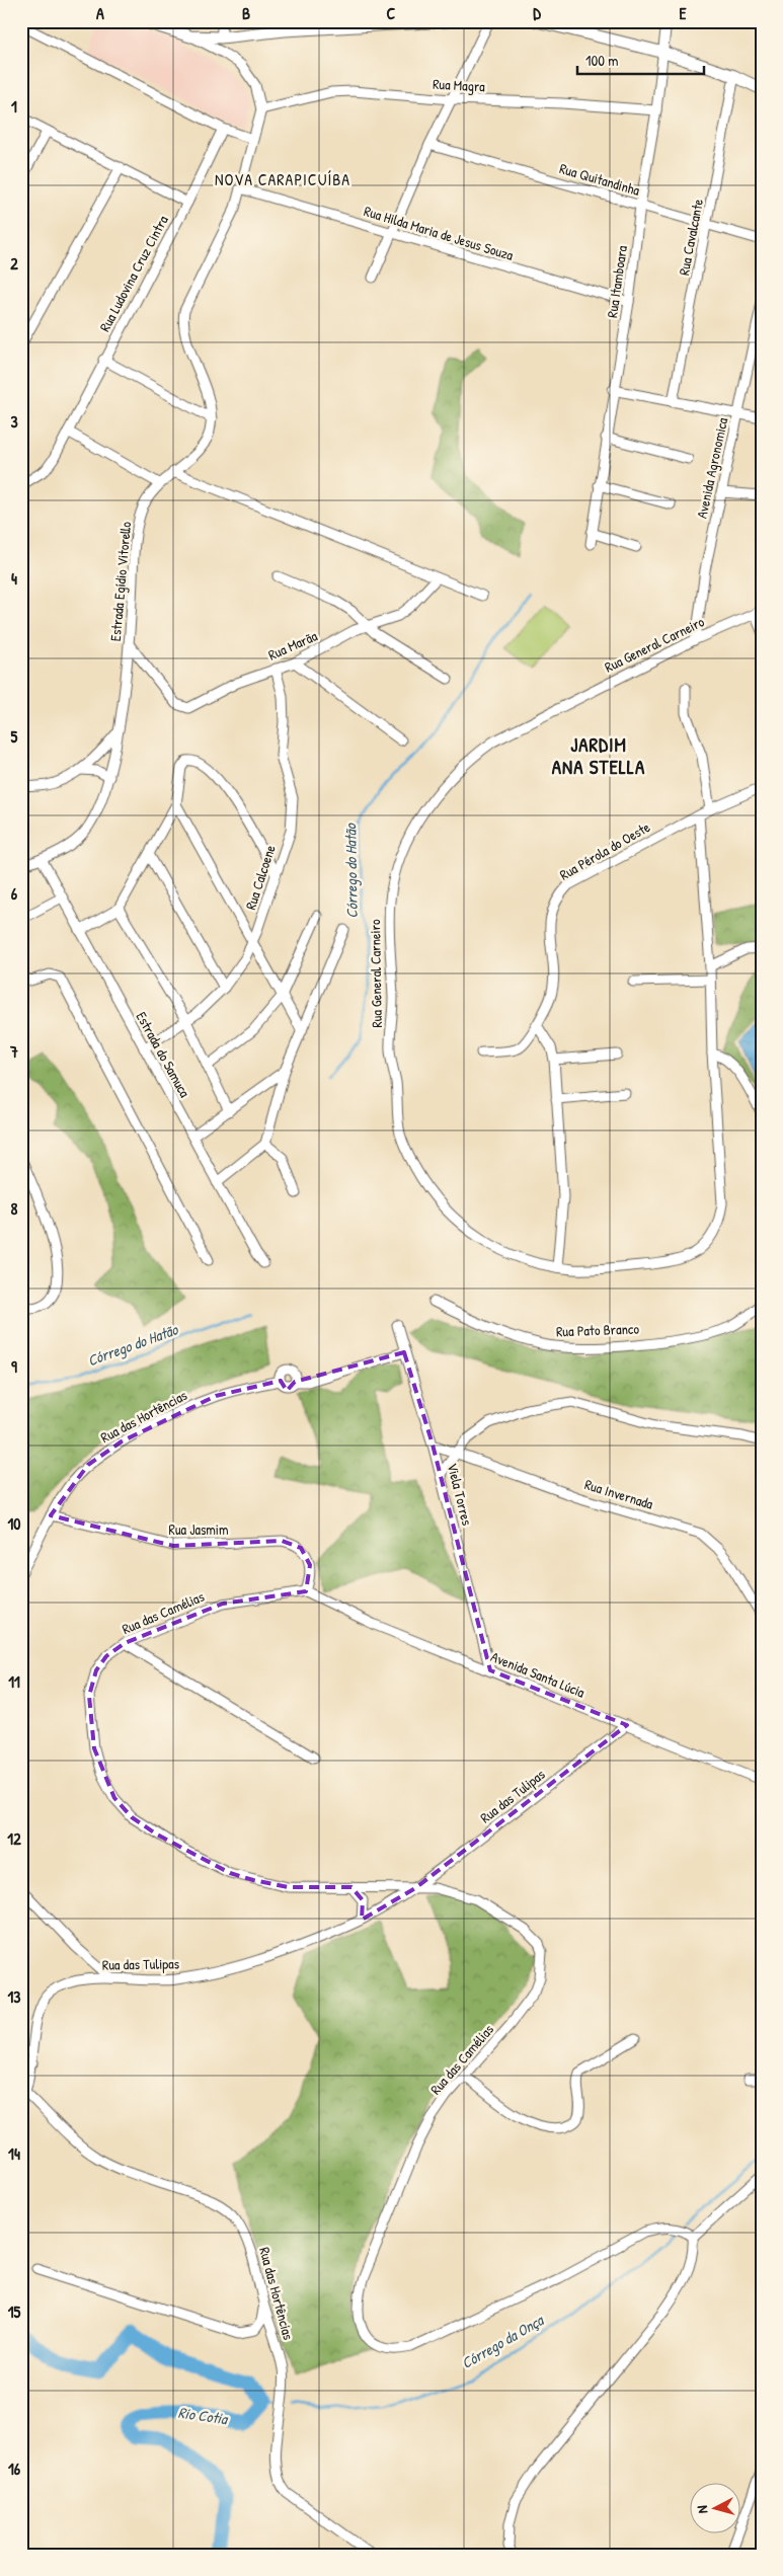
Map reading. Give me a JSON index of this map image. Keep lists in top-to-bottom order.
{
  "streets": {
    "street": [
      "Rua Magra",
      "Rua Quitandinha",
      "Rua Hilda Maria de Jesus Souza",
      "Rua Cavalcante",
      "Rua Ludovina Cruz Cintra",
      "Rua Itamboara",
      "Avenida Agronomica",
      "Estrada Egídio Vitorello",
      "Rua General Carneiro",
      "Rua Marãa",
      "Rua Pérola do Oeste",
      "Rua Calcoene",
      "Estrada do Samuca",
      "Rua Pato Branco",
      "Rua das Hortências",
      "Viela Torres",
      "Rua Invernada",
      "Rua Jasmim",
      "Rua das Camélias",
      "Avenida Santa Lúcia",
      "Rua das Tulipas"
    ]
  },
  "crossings": [
    ["Rua Magra", "Rua Itamboara"],
    ["Rua Quitandinha", "Rua Cavalcante"],
    ["Rua Quitandinha", "Rua Itamboara"],
    ["Rua Hilda Maria de Jesus Souza", "Rua Itamboara"],
    ["Avenida Agronomica", "Rua General Carneiro"],
    ["Estrada Egídio Vitorello", "Rua Marãa"],
    ["Estrada Egídio Vitorello", "Estrada do Samuca"],
    ["Rua General Carneiro", "Rua Pérola do Oeste"],
    ["Rua Marãa", "Rua Calcoene"],
    ["Rua Calcoene", "Estrada do Samuca"],
    ["Rua das Hortências", "Viela Torres"],
    ["Rua das Hortências", "Rua Jasmim"],
    ["Rua das Hortências", "Rua das Tulipas"],
    ["Viela Torres", "Rua Invernada"],
    ["Viela Torres", "Avenida Santa Lúcia"],
    ["Rua Jasmim", "Rua das Camélias"],
    ["Rua Jasmim", "Avenida Santa Lúcia"],
    ["Rua das Camélias", "Avenida Santa Lúcia"],
    ["Rua das Camélias", "Rua das Tulipas"],
    ["Avenida Santa Lúcia", "Rua das Tulipas"]
  ],
  "districts": ["NOVA CARAPICUÍBA", "JARDIM ANA STELLA"],
  "water": ["Córrego do Hatão", "Córrego da Onça", "Rio Cotia"],
  "scale_bar": "100 m",
  "north": "left",
  "grid": {
    "columns": [
      "A",
      "B",
      "C",
      "D",
      "E"
    ],
    "rows": [
      "1",
      "2",
      "3",
      "4",
      "5",
      "6",
      "7",
      "8",
      "9",
      "10",
      "11",
      "12",
      "13",
      "14",
      "15",
      "16"
    ]
  }
}
